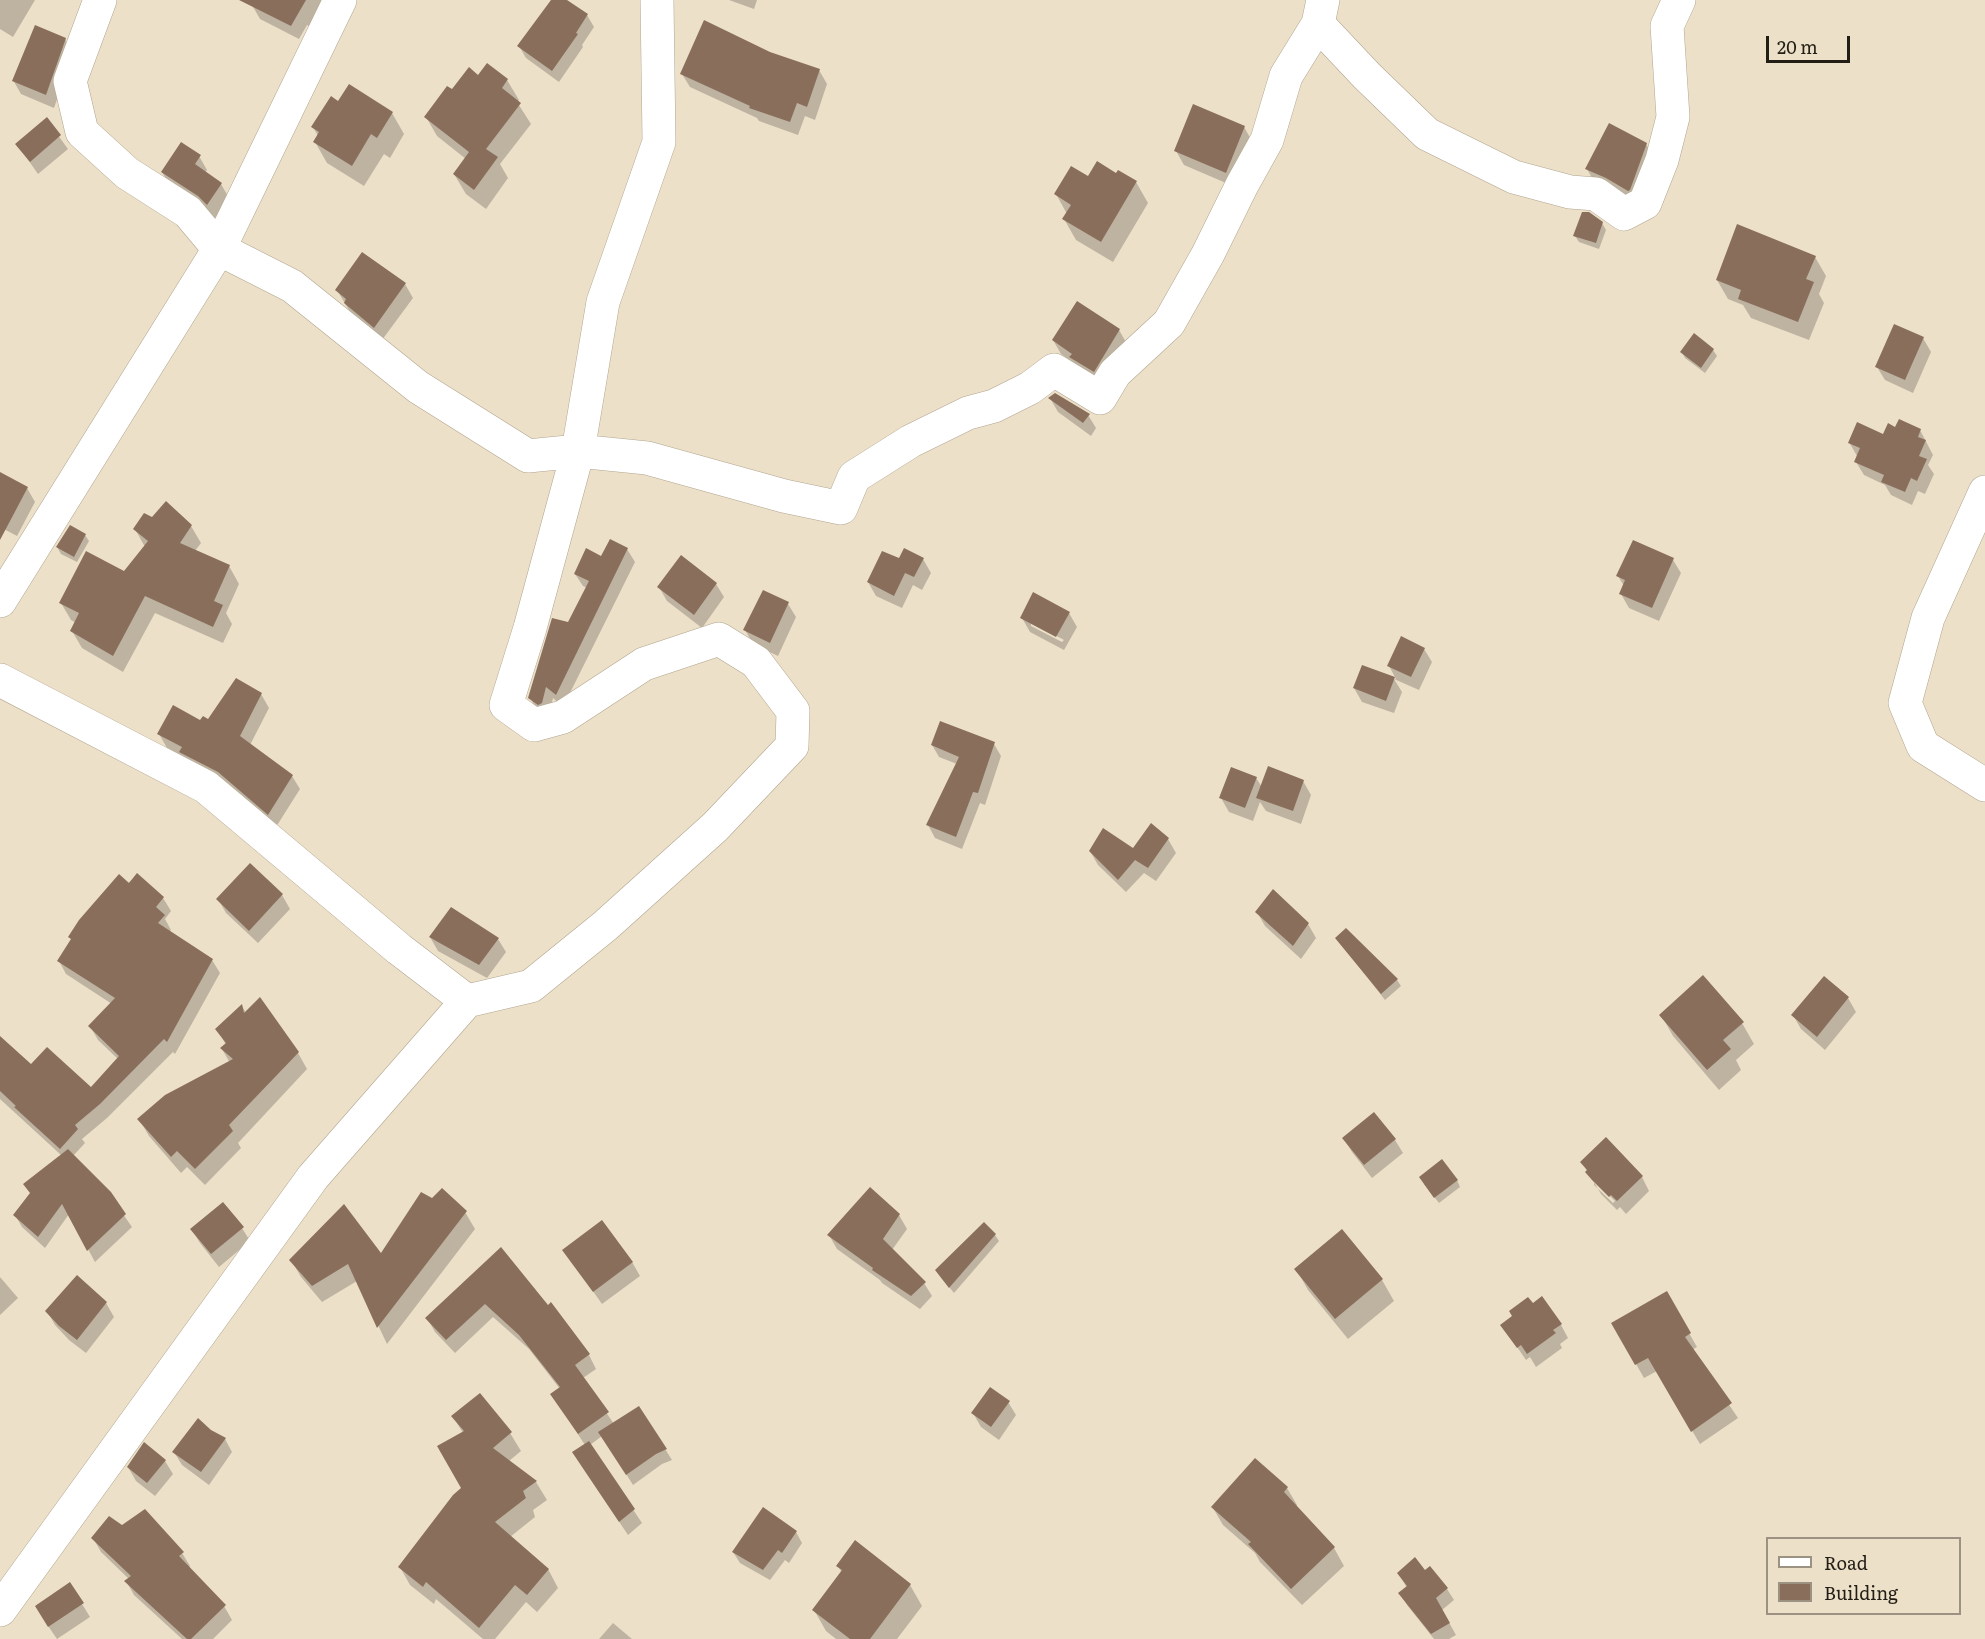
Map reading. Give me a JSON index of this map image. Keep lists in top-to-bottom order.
{
  "legend": ["Road", "Building"],
  "scale_bar": "20 m"
}
